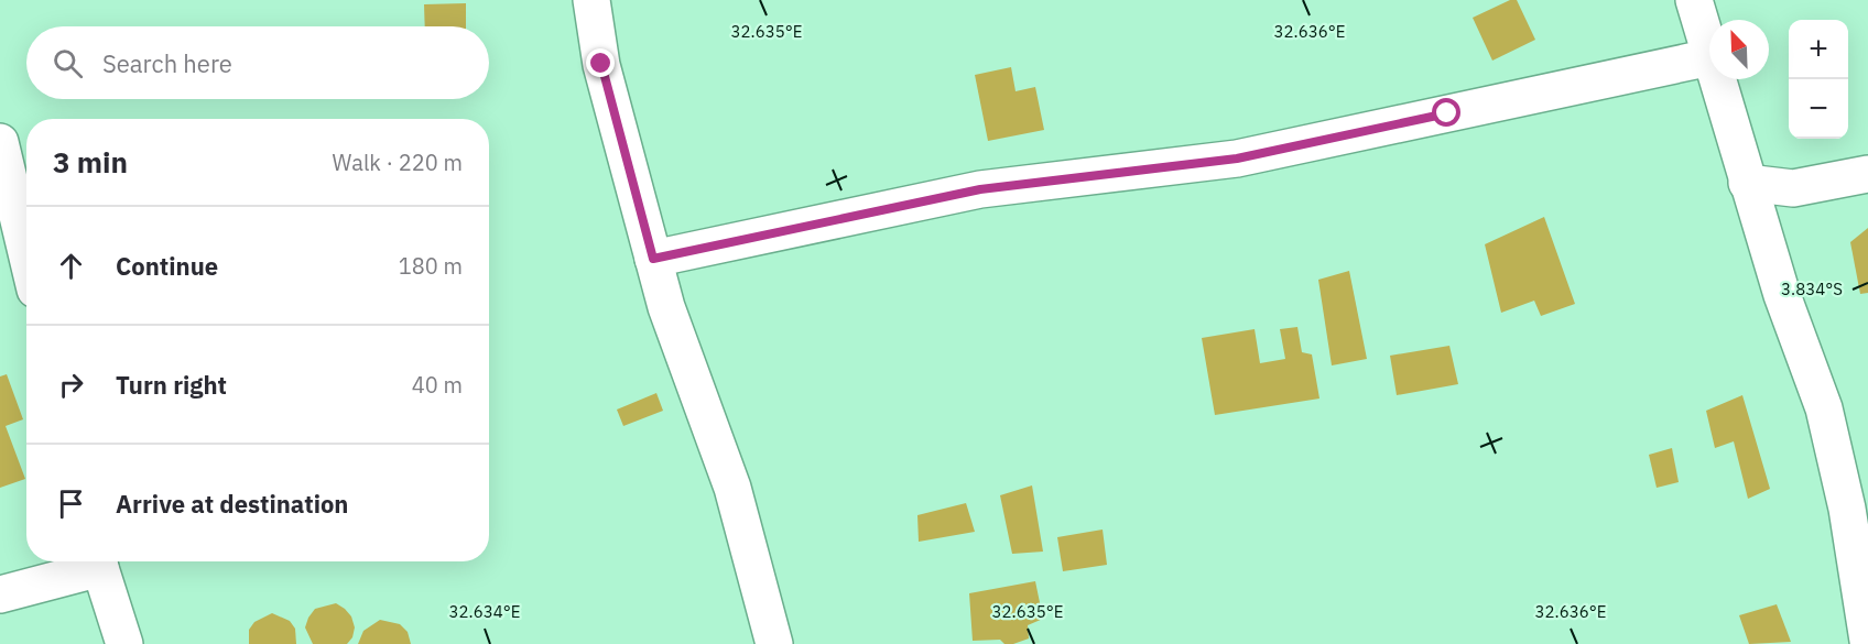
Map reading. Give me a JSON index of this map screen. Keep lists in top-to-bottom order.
{
  "north": "top left",
  "page": {
    "map_buttons": ["+", "−"],
    "search": "Search here",
    "heading": ["3 min", "Walk · 220 m"],
    "list": [
      ["Continue", "180 m"],
      ["Turn right", "40 m"],
      "Arrive at destination"
    ]
  },
  "coordinates": [
    "32.635°E",
    "32.636°E",
    "3.834°S",
    "32.634°E"
  ]
}
